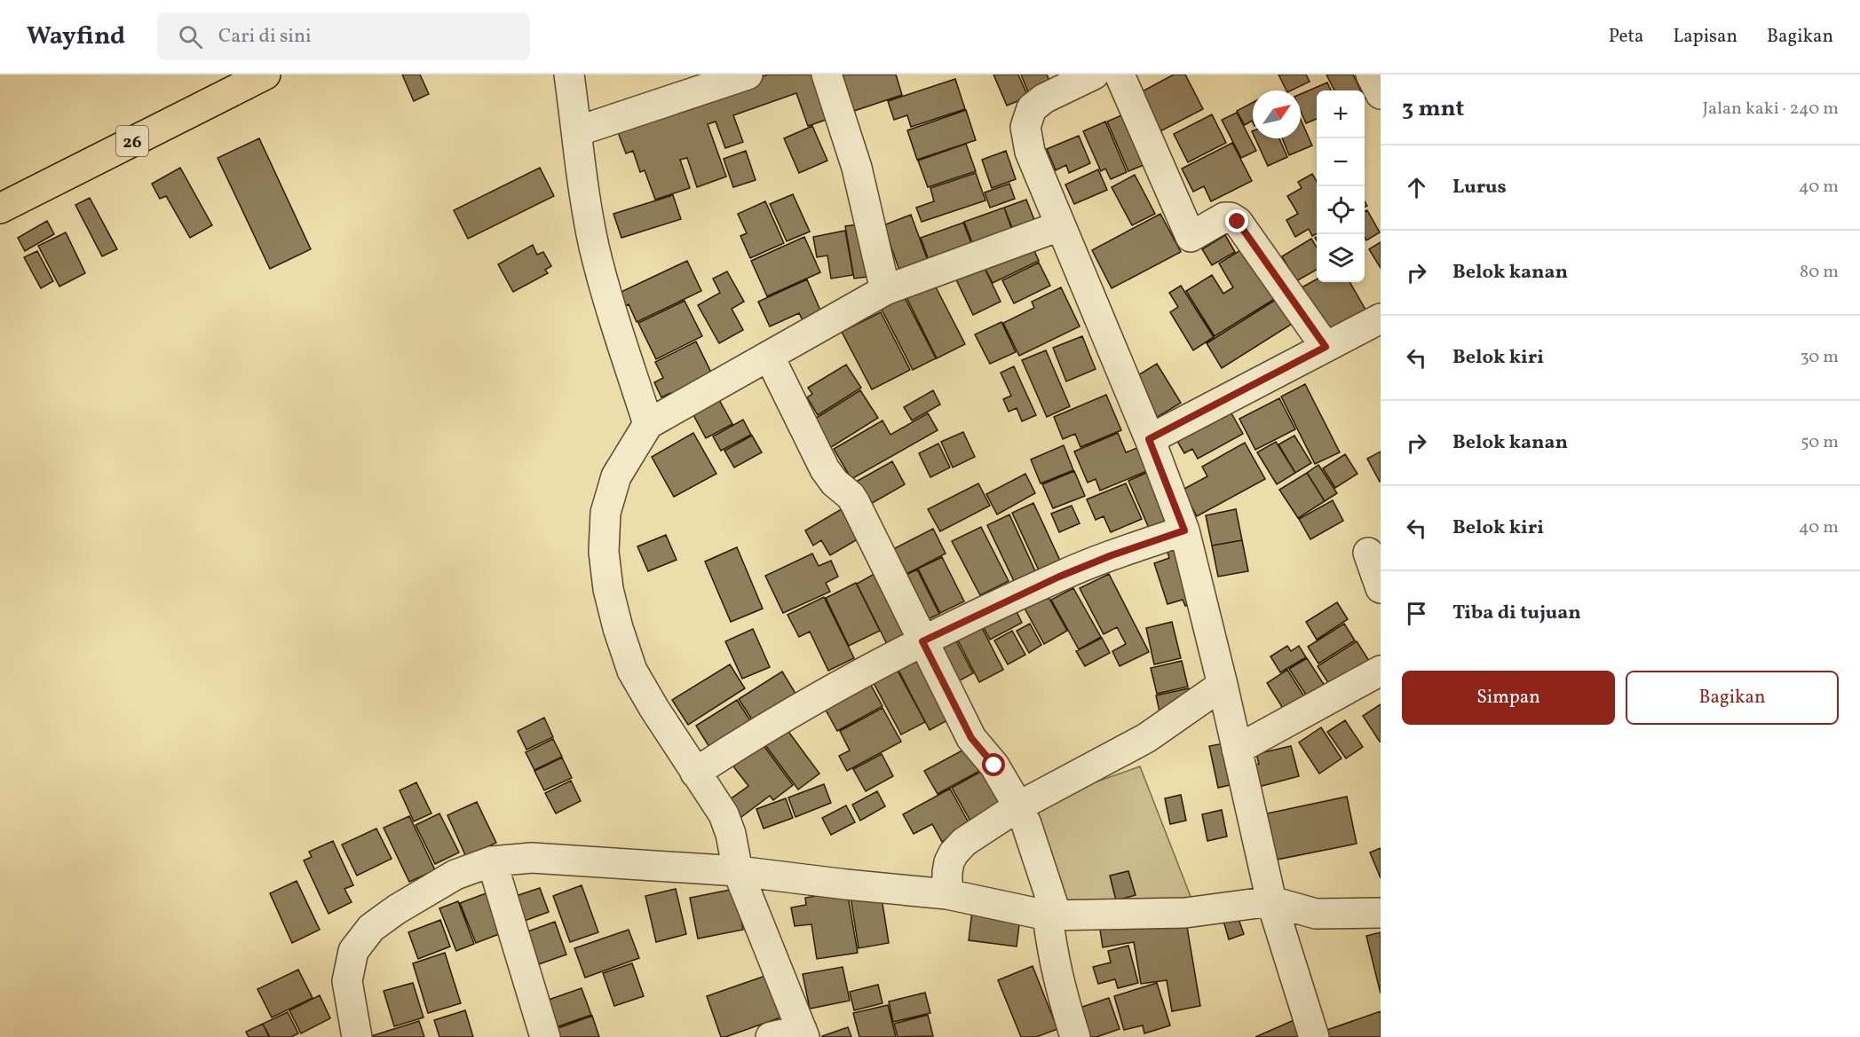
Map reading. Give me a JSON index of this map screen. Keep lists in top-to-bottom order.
{
  "streets": {
    "main road": ["26"]
  },
  "north": "top right",
  "page": {
    "header": "Wayfind",
    "search": "Cari di sini",
    "nav": ["Peta", "Lapisan", "Bagikan"],
    "heading": ["3 mnt", "Jalan kaki · 240 m"],
    "map_buttons": ["+", "−"],
    "list": [
      ["Lurus", "40 m"],
      ["Belok kanan", "80 m"],
      ["Belok kiri", "30 m"],
      ["Belok kanan", "50 m"],
      ["Belok kiri", "40 m"],
      "Tiba di tujuan"
    ],
    "buttons": ["Simpan", "Bagikan"]
  }
}
